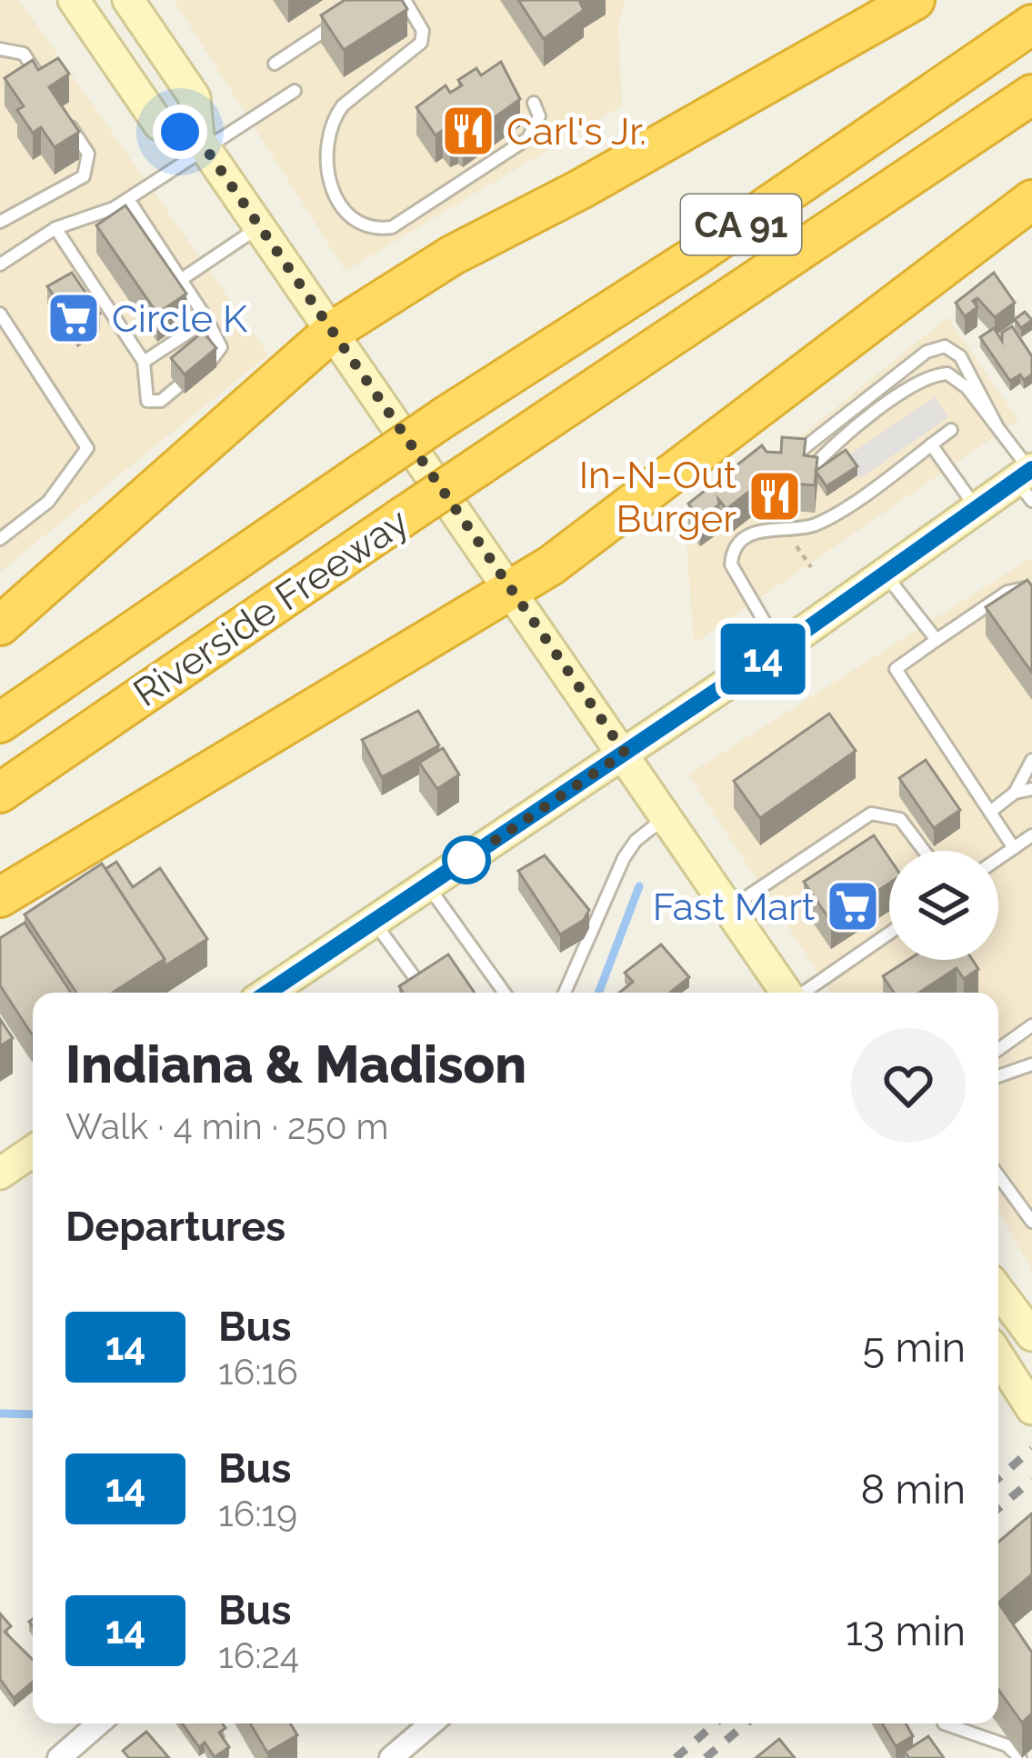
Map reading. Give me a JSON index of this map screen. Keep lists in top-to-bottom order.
{
  "streets": {
    "highway": ["CA 91", "Riverside Freeway"]
  },
  "places": {
    "restaurant": ["Carl's Jr.", "In-N-Out Burger"],
    "supermarket": ["Circle K", "Fast Mart"]
  },
  "lines": ["bus line 14"],
  "page": {
    "on_map": "14",
    "heading": [
      ["Indiana & Madison", "Walk · 4 min · 250 m"],
      "Departures"
    ],
    "list": [
      {
        "mark": "14",
        "name": "Bus",
        "note": "16:16",
        "value": "5 min"
      },
      {
        "mark": "14",
        "name": "Bus",
        "note": "16:19",
        "value": "8 min"
      },
      {
        "mark": "14",
        "name": "Bus",
        "note": "16:24",
        "value": "13 min"
      }
    ]
  }
}
